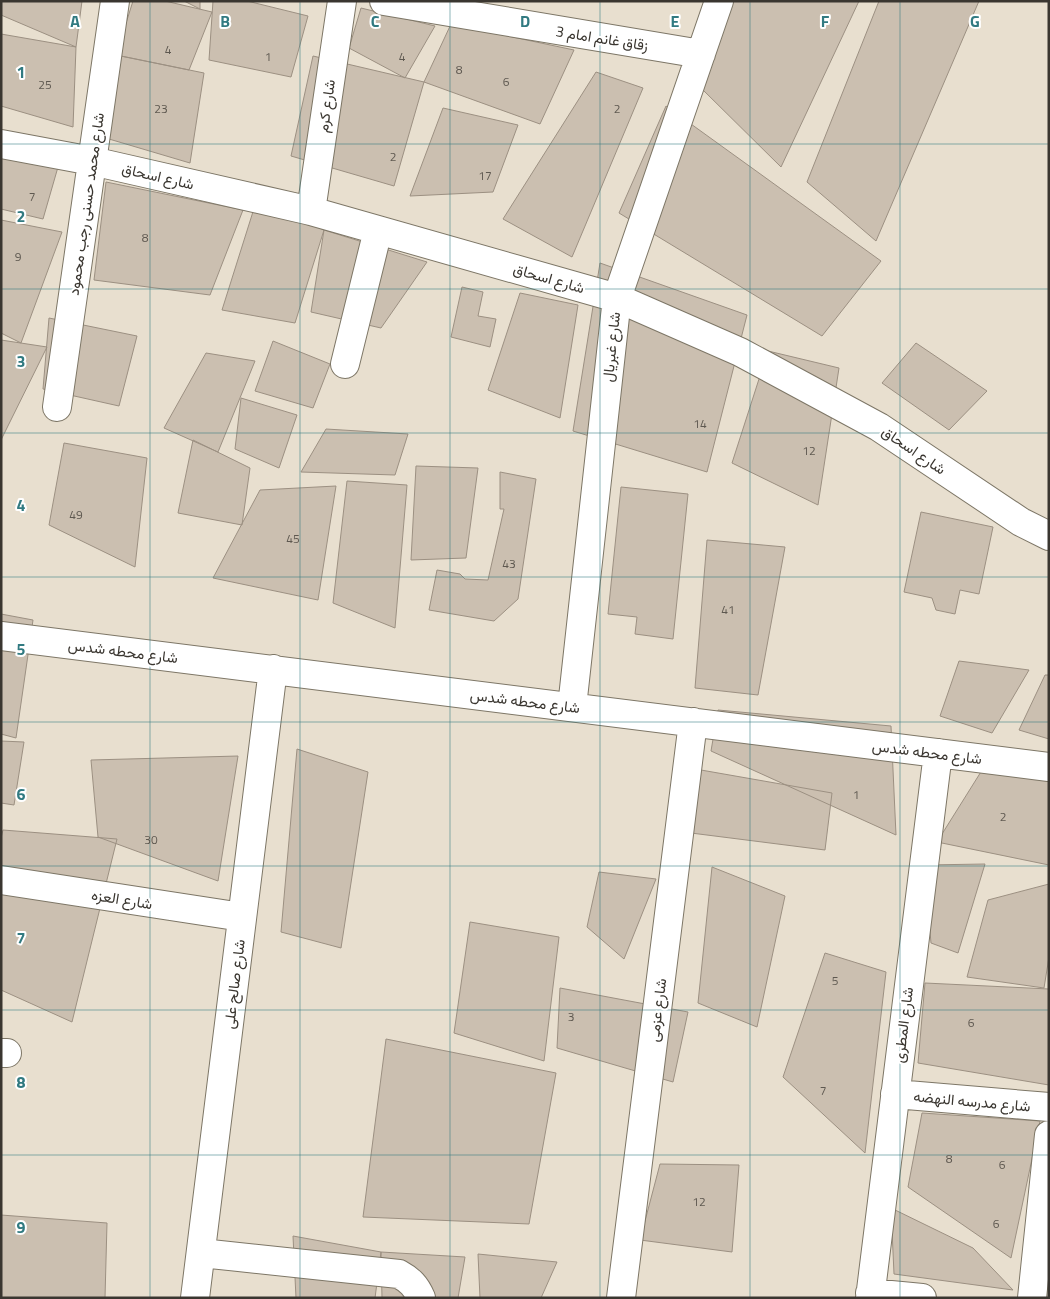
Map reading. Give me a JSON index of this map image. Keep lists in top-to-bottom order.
{
  "streets": {
    "street": [
      "زقاق غانم امام 3",
      "شارع كرم",
      "شارع اسحاق",
      "شارع محمد حسنى رجب محمود",
      "شارع غبريال",
      "شارع محطه شدس",
      "شارع العزه",
      "شارع صالح على",
      "شارع عزمى",
      "شارع المطرى",
      "شارع مدرسه النهضه"
    ]
  },
  "crossings": [
    ["زقاق غانم امام 3", "شارع غبريال"],
    ["شارع كرم", "شارع اسحاق"],
    ["شارع اسحاق", "شارع محمد حسنى رجب محمود"],
    ["شارع اسحاق", "شارع غبريال"],
    ["شارع غبريال", "شارع محطه شدس"],
    ["شارع محطه شدس", "شارع صالح على"],
    ["شارع محطه شدس", "شارع عزمى"],
    ["شارع محطه شدس", "شارع المطرى"],
    ["شارع العزه", "شارع صالح على"],
    ["شارع المطرى", "شارع مدرسه النهضه"]
  ],
  "house_numbers": [
    "4",
    "1",
    "4",
    "8",
    "6",
    "25",
    "23",
    "2",
    "2",
    "17",
    "7",
    "8",
    "9",
    "14",
    "12",
    "49",
    "45",
    "43",
    "41",
    "1",
    "2",
    "30",
    "5",
    "3",
    "6",
    "7",
    "8",
    "6",
    "12",
    "6"
  ],
  "grid": {
    "columns": [
      "A",
      "B",
      "C",
      "D",
      "E",
      "F",
      "G"
    ],
    "rows": [
      "1",
      "2",
      "3",
      "4",
      "5",
      "6",
      "7",
      "8",
      "9"
    ]
  }
}
